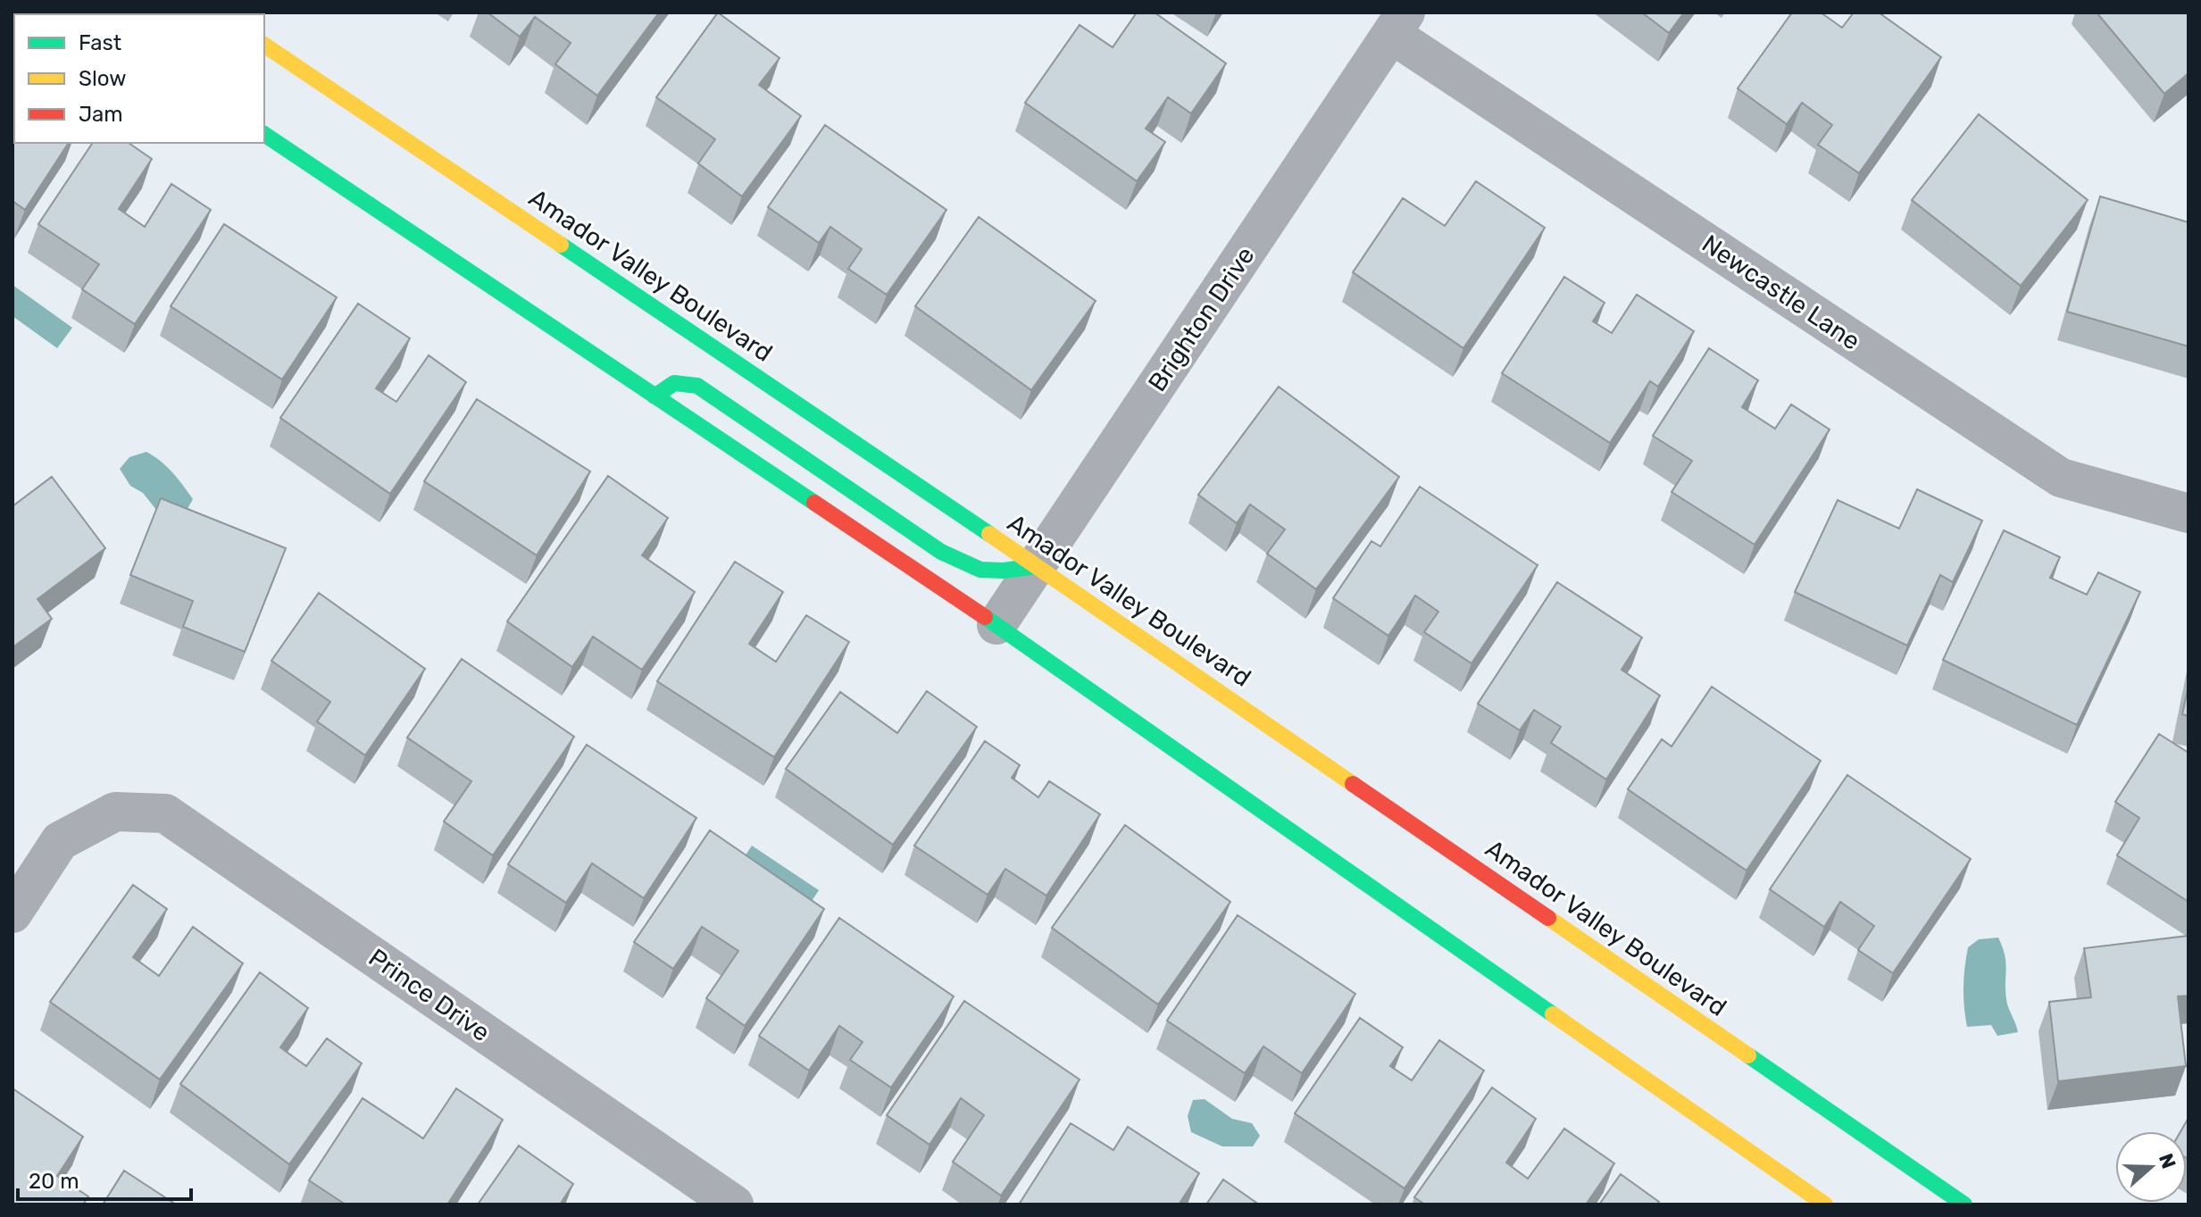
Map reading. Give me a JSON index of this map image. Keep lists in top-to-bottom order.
{
  "streets": {
    "street": [
      "Amador Valley Boulevard",
      "Newcastle Lane",
      "Brighton Drive",
      "Prince Drive"
    ]
  },
  "crossings": [
    ["Amador Valley Boulevard", "Brighton Drive"],
    ["Newcastle Lane", "Brighton Drive"]
  ],
  "legend": ["Fast", "Slow", "Jam"],
  "scale_bar": "20 m",
  "north": "right"
}
